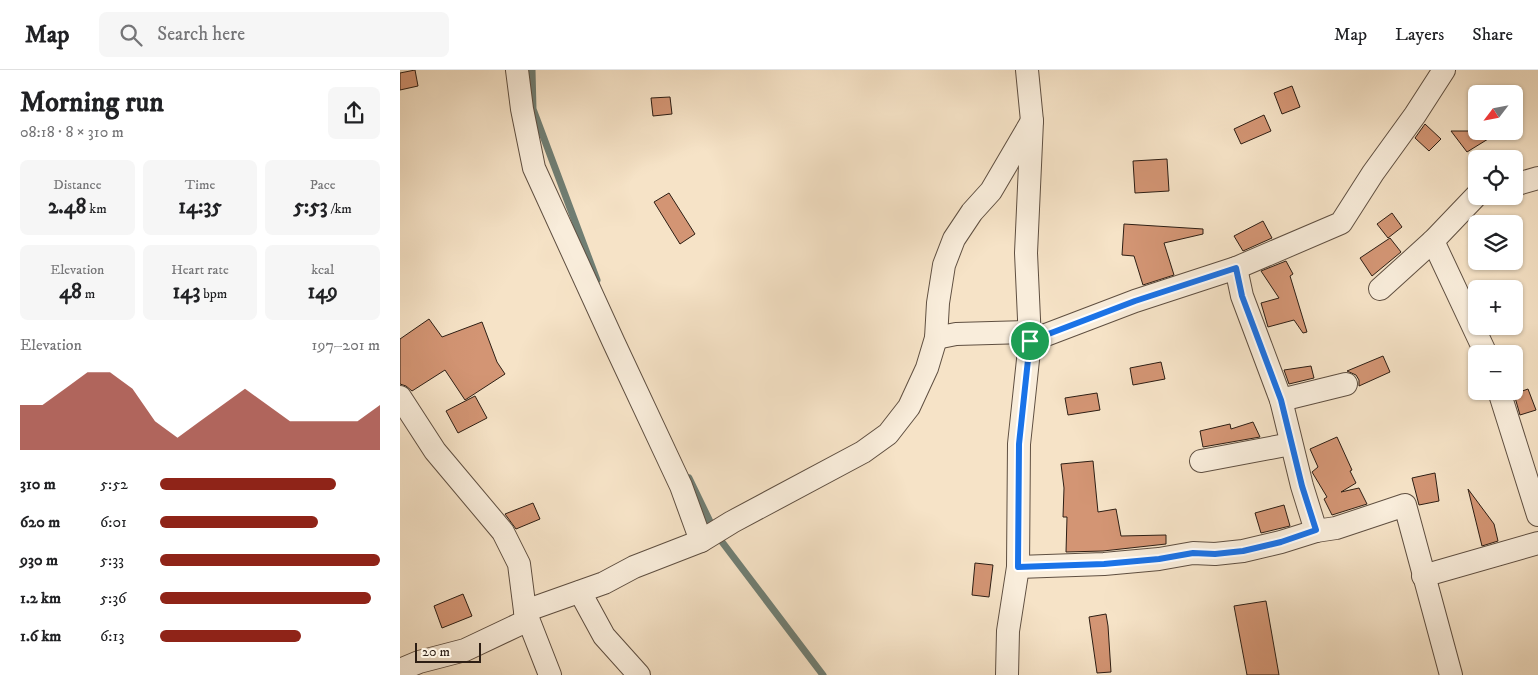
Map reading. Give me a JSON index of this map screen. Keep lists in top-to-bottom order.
{
  "scale_bar": "20 m",
  "north": "bottom left",
  "page": {
    "header": "Map",
    "search": "Search here",
    "nav": ["Map", "Layers", "Share"],
    "heading": ["Morning run", "08:18 · 8 × 310 m"],
    "map_buttons": ["+", "−"],
    "stats": [
      ["Distance", "2.48 km"],
      ["Time", "14:35"],
      ["Pace", "5:53 /km"],
      ["Elevation", "48 m"],
      ["Heart rate", "143 bpm"],
      ["kcal", "149"]
    ],
    "chart": ["Elevation", "197–201 m"],
    "list": [
      {
        "name": "310 m",
        "note": "5:52"
      },
      {
        "name": "620 m",
        "note": "6:01"
      },
      {
        "name": "930 m",
        "note": "5:33"
      },
      {
        "name": "1.2 km",
        "note": "5:36"
      },
      {
        "name": "1.6 km",
        "note": "6:13"
      }
    ],
    "scale": "20 m"
  }
}
